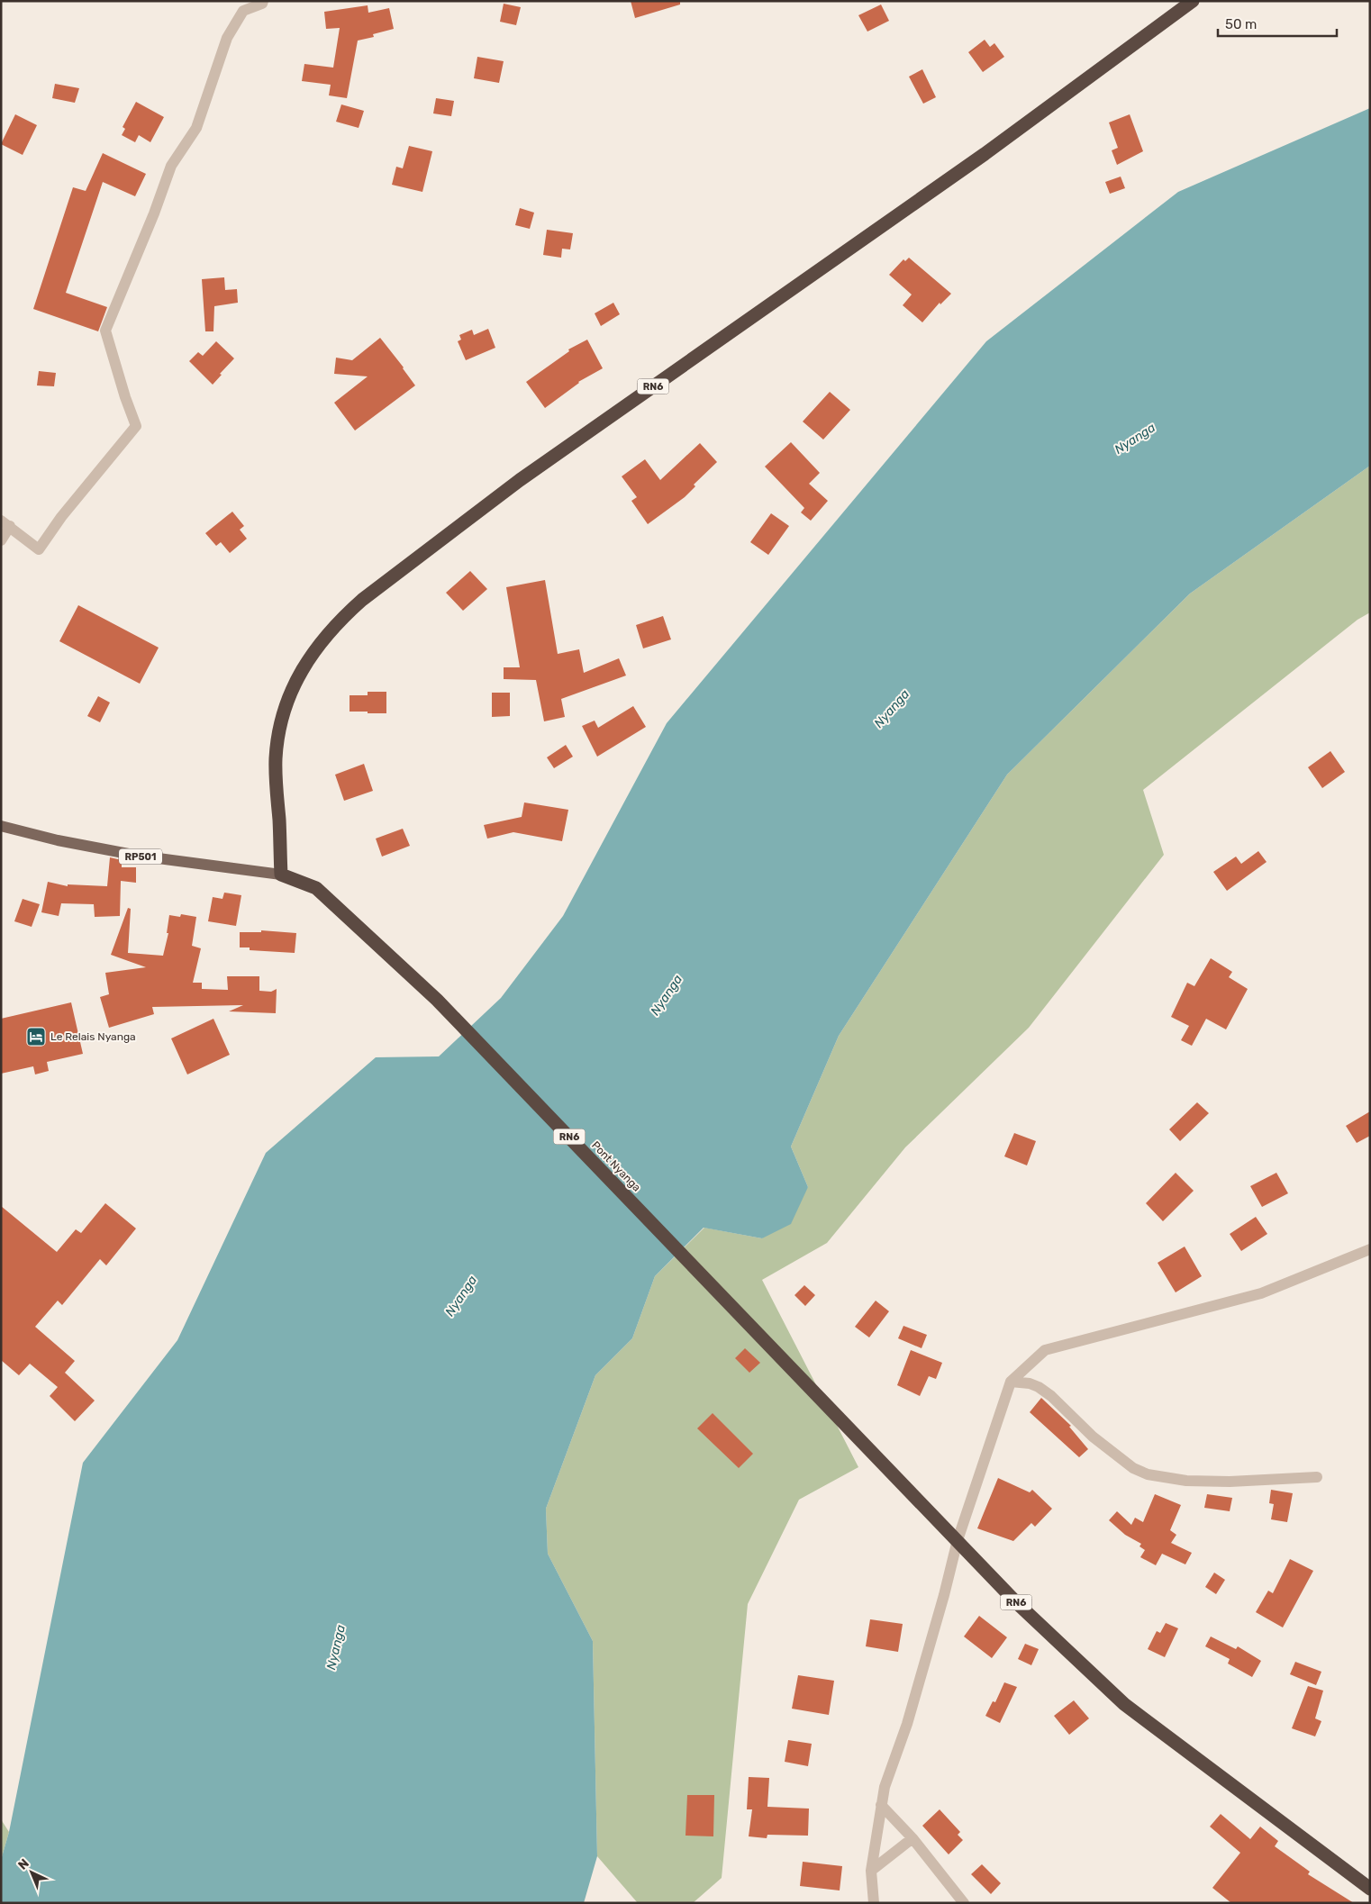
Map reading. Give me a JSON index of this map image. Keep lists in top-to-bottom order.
{
  "streets": {
    "highway": ["RN6", "Pont Nyanga"],
    "main road": ["RP501"]
  },
  "crossings": [
    ["RN6", "RP501"],
    ["RN6", "Pont Nyanga"],
    ["RP501", "Pont Nyanga"]
  ],
  "water": ["Nyanga"],
  "places": {
    "hotel": ["Le Relais Nyanga"]
  },
  "scale_bar": "50 m",
  "north": "top left"
}
